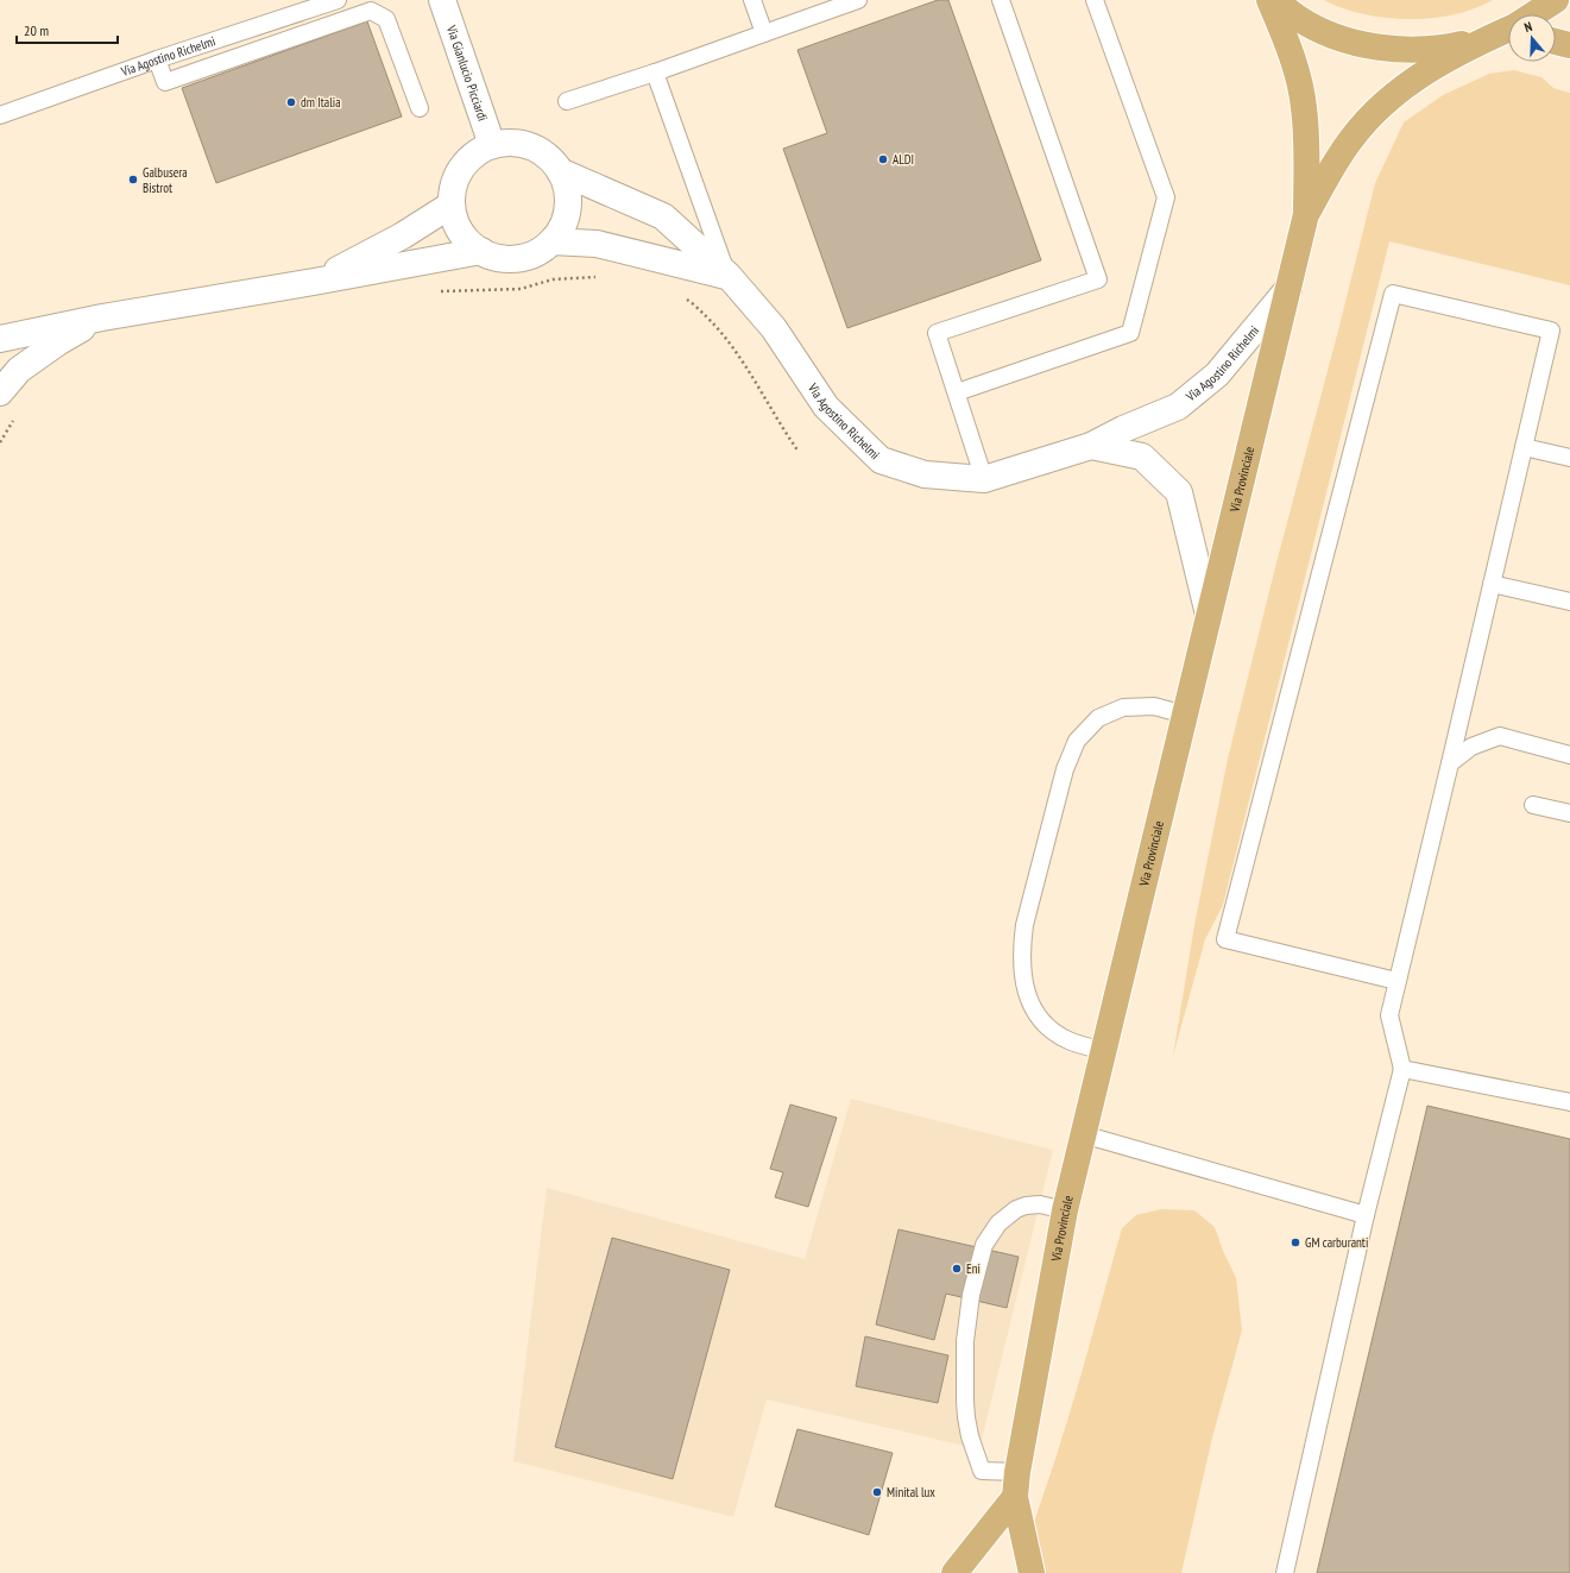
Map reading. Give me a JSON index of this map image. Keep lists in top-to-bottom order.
{
  "streets": {
    "main road": ["Via Provinciale"],
    "street": ["Via Agostino Richelmi", "Via Gianlucio Picciardi"]
  },
  "crossings": [
    ["Via Agostino Richelmi", "Via Gianlucio Picciardi"],
    ["Via Agostino Richelmi", "Via Provinciale"]
  ],
  "places": [
    "dm Italia",
    "ALDI",
    "Galbusera Bistrot",
    "GM carburanti",
    "Eni",
    "Minital lux"
  ],
  "scale_bar": "20 m",
  "north": "top"
}
